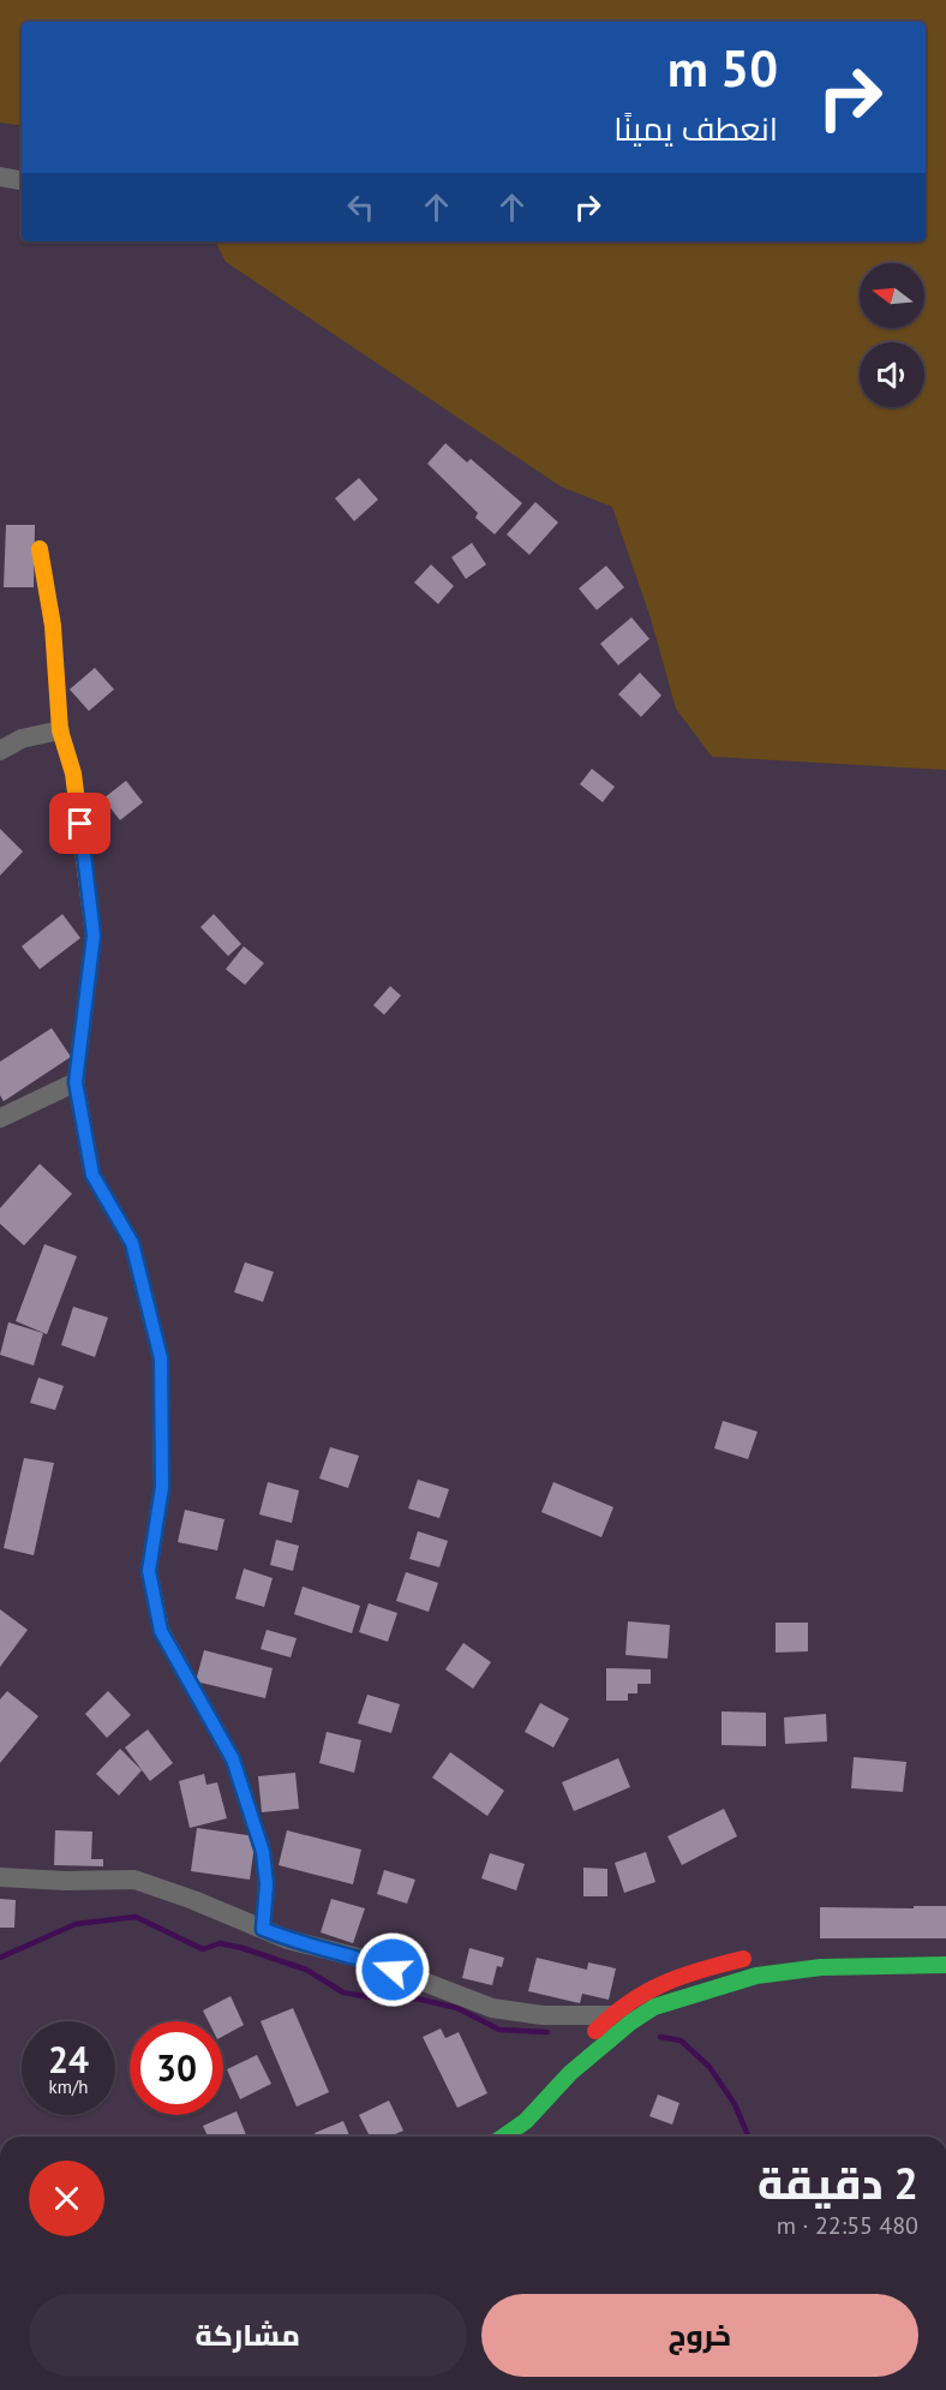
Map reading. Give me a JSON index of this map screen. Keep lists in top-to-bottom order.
{
  "north": "left",
  "page": {
    "turn": ["50 m", "انعطف يمينًا"],
    "speed": "24 km/h",
    "limit": "30",
    "heading": ["2 دقيقة", "480 m · 22:55"],
    "buttons": ["خروج", "مشاركة"]
  }
}
